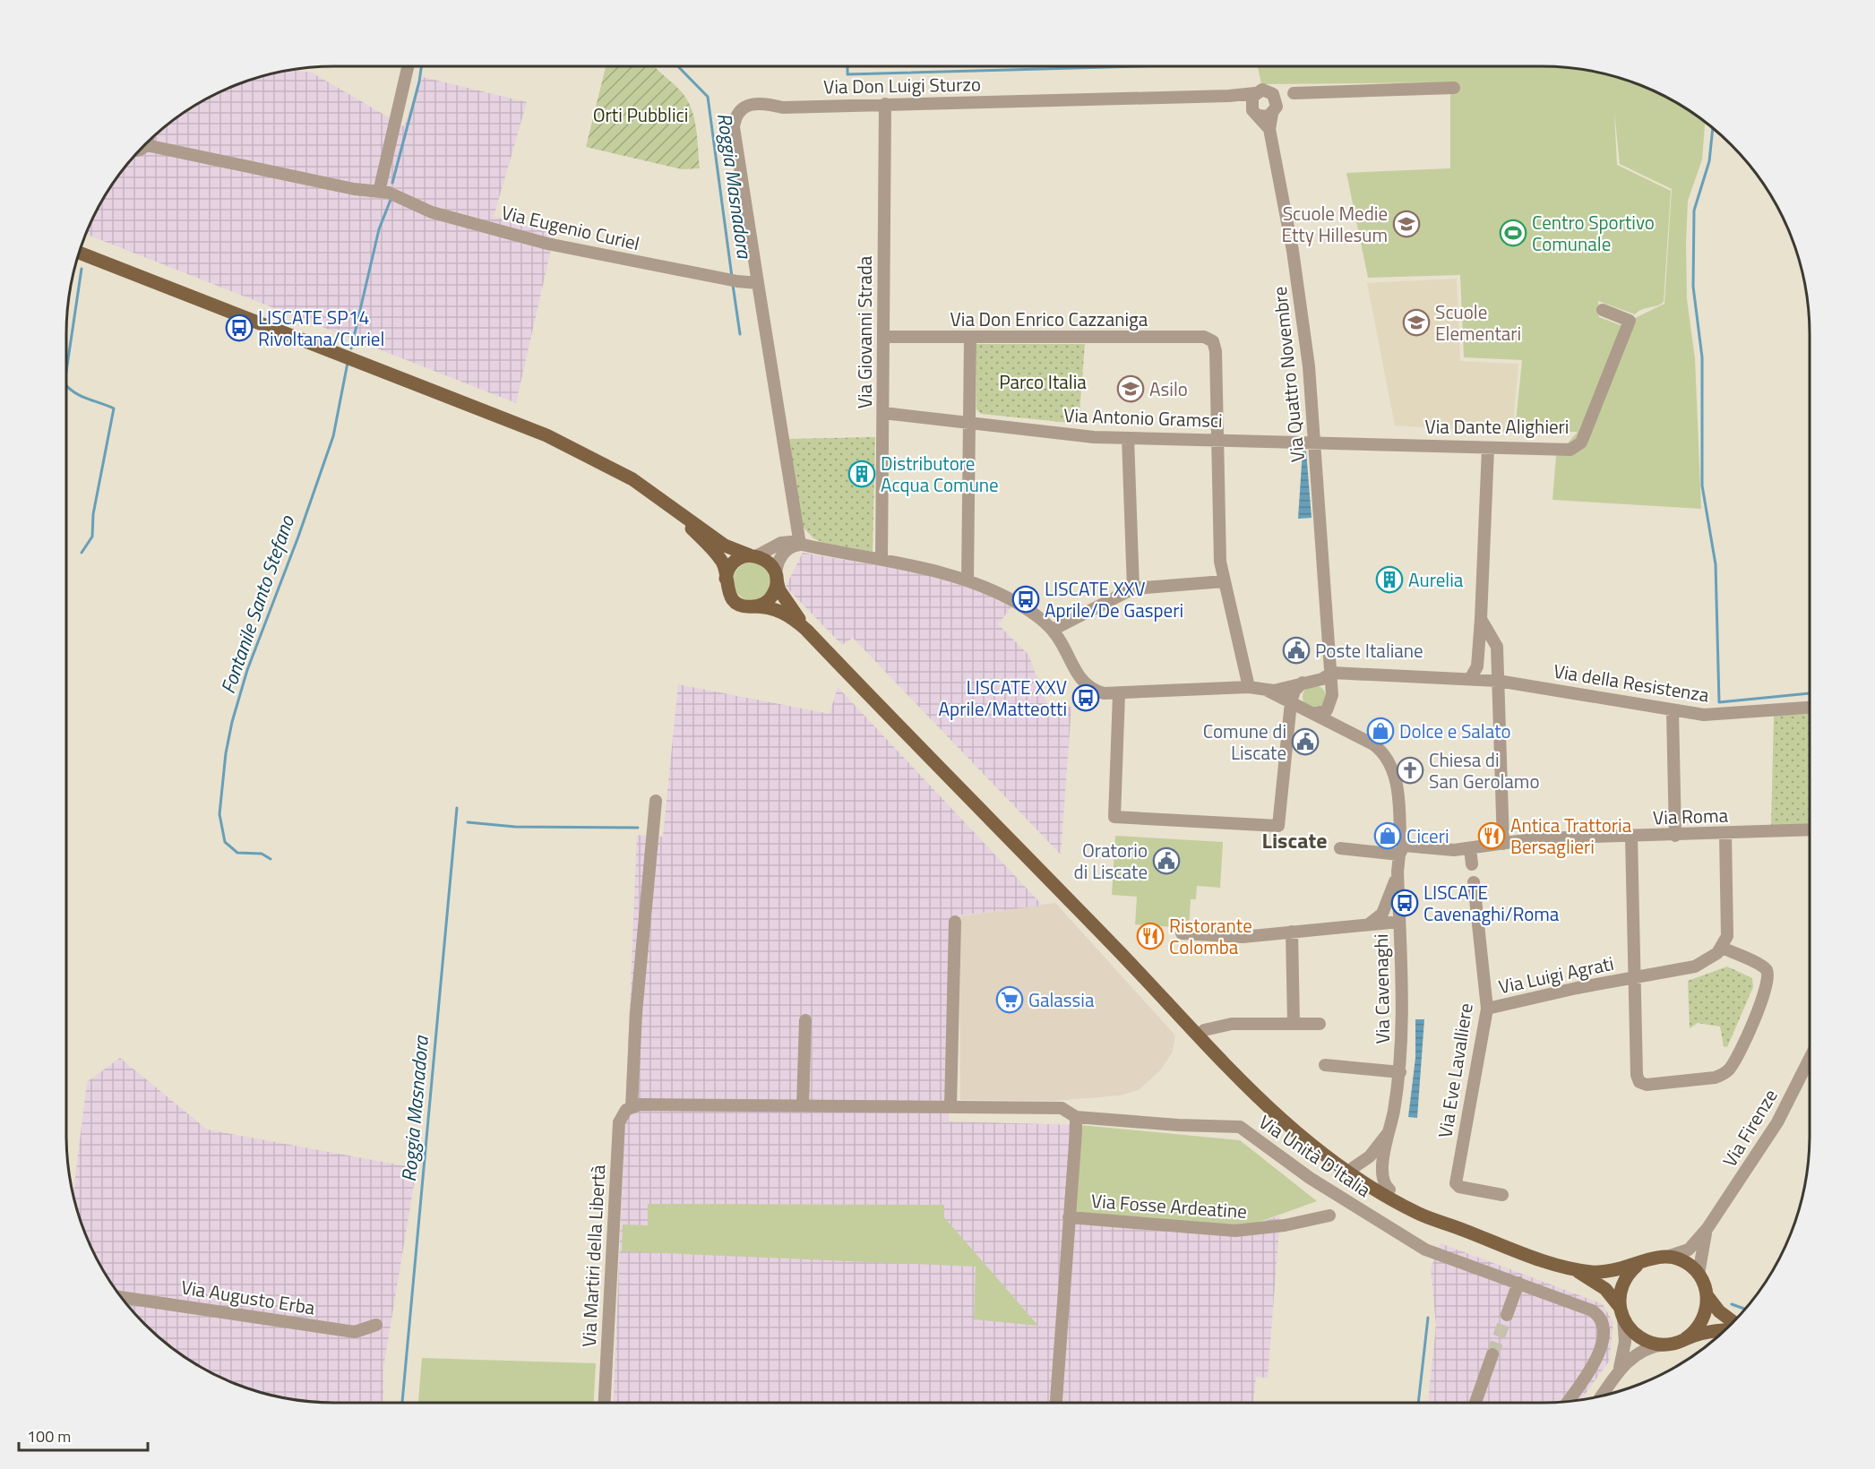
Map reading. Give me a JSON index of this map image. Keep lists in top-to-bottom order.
{
  "streets": {
    "street": [
      "Via Don Luigi Sturzo",
      "Via Eugenio Curiel",
      "Via Don Enrico Cazzaniga",
      "Via Giovanni Strada",
      "Via Quattro Novembre",
      "Via Antonio Gramsci",
      "Via Dante Alighieri",
      "Via della Resistenza",
      "Via Roma",
      "Via Luigi Agrati",
      "Via Cavenaghi",
      "Via Eve Lavalliere",
      "Via Firenze",
      "Via Unità D'Italia",
      "Via Fosse Ardeatine",
      "Via Martiri della Libertà",
      "Via Augusto Erba"
    ]
  },
  "crossings": [
    ["Via Don Luigi Sturzo", "Via Eugenio Curiel"],
    ["Via Don Luigi Sturzo", "Via Giovanni Strada"],
    ["Via Don Luigi Sturzo", "Via Quattro Novembre"],
    ["Via Don Enrico Cazzaniga", "Via Giovanni Strada"],
    ["Via Don Enrico Cazzaniga", "Via Antonio Gramsci"],
    ["Via Giovanni Strada", "Via Antonio Gramsci"],
    ["Via Quattro Novembre", "Via Antonio Gramsci"],
    ["Via Quattro Novembre", "Via Dante Alighieri"],
    ["Via Quattro Novembre", "Via della Resistenza"],
    ["Via Quattro Novembre", "Via Cavenaghi"],
    ["Via Antonio Gramsci", "Via Dante Alighieri"],
    ["Via Roma", "Via Cavenaghi"],
    ["Via Luigi Agrati", "Via Eve Lavalliere"]
  ],
  "districts": ["Liscate"],
  "water": ["Roggia Masnadora", "Fontanile Santo Stefano"],
  "parks": ["Orti Pubblici", "Parco Italia"],
  "places": {
    "school or university": ["Scuole Medie Etty Hillesum", "Scuole Elementari", "Asilo"],
    "sports": ["Centro Sportivo Comunale"],
    "bus stop": [
      "LISCATE SP14 Rivoltana/Curiel",
      "LISCATE XXV Aprile/De Gasperi",
      "LISCATE XXV Aprile/Matteotti",
      "LISCATE Cavenaghi/Roma"
    ],
    "building": ["Distributore Acqua Comune", "Aurelia"],
    "public building": ["Poste Italiane", "Comune di Liscate", "Oratorio di Liscate"],
    "shop": ["Dolce e Salato", "Ciceri"],
    "church": ["Chiesa di San Gerolamo"],
    "restaurant": ["Antica Trattoria Bersaglieri", "Ristorante Colomba"],
    "supermarket": ["Galassia"]
  },
  "scale_bar": "100 m"
}
